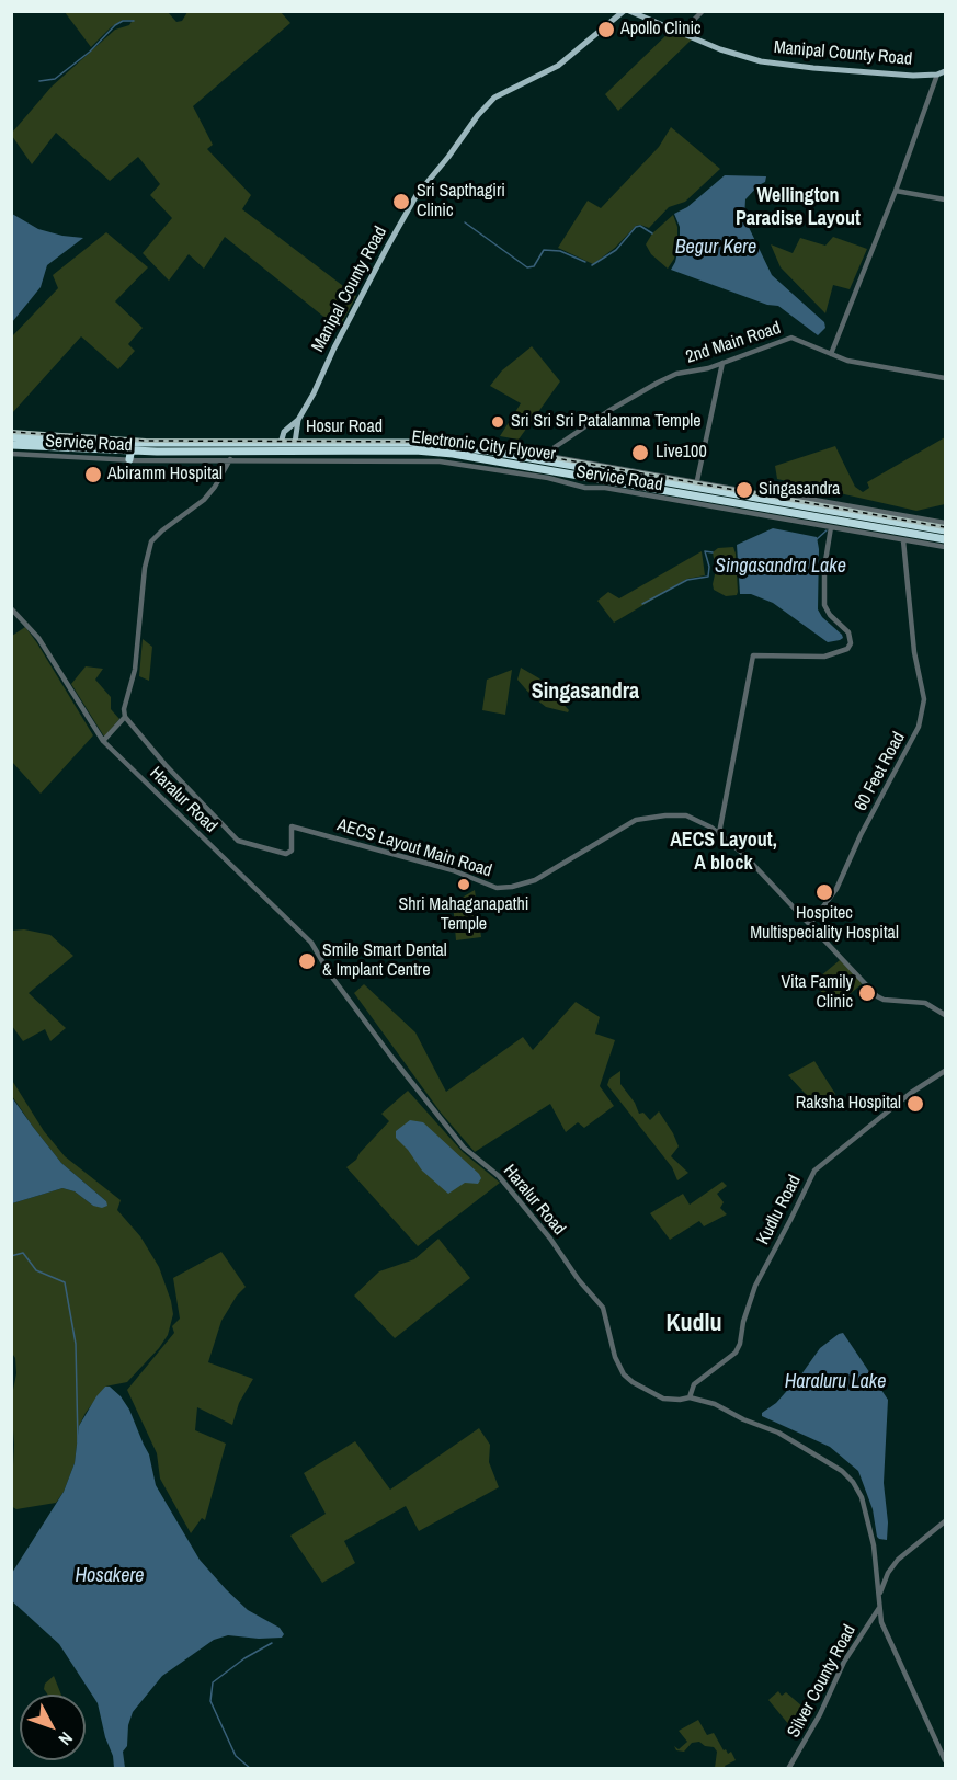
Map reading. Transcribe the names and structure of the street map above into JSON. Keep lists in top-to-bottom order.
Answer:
{
  "streets": {
    "highway": ["Hosur Road", "Electronic City Flyover"],
    "main road": ["Manipal County Road"],
    "street": [
      "2nd Main Road",
      "Service Road",
      "60 Feet Road",
      "Haralur Road",
      "AECS Layout Main Road",
      "Kudlu Road",
      "Silver County Road"
    ]
  },
  "crossings": [
    ["Manipal County Road", "Hosur Road"],
    ["Hosur Road", "Service Road"],
    ["Hosur Road", "Electronic City Flyover"],
    ["Service Road", "60 Feet Road"],
    ["60 Feet Road", "AECS Layout Main Road"],
    ["Haralur Road", "Kudlu Road"],
    ["Haralur Road", "Silver County Road"]
  ],
  "districts": [
    "Wellington Paradise Layout",
    "Singasandra",
    "AECS Layout, A block",
    "Kudlu"
  ],
  "water": [
    "Begur Kere",
    "Singasandra Lake",
    "Haraluru Lake",
    "Hosakere"
  ],
  "places": [
    "Apollo Clinic",
    "Sri Sapthagiri Clinic",
    "Sri Sri Sri Patalamma Temple",
    "Live100",
    "Abiramm Hospital",
    "Singasandra",
    "Shri Mahaganapathi Temple",
    "Hospitec Multispeciality Hospital",
    "Smile Smart Dental & Implant Centre",
    "Vita Family Clinic",
    "Raksha Hospital"
  ],
  "north": "bottom right"
}
